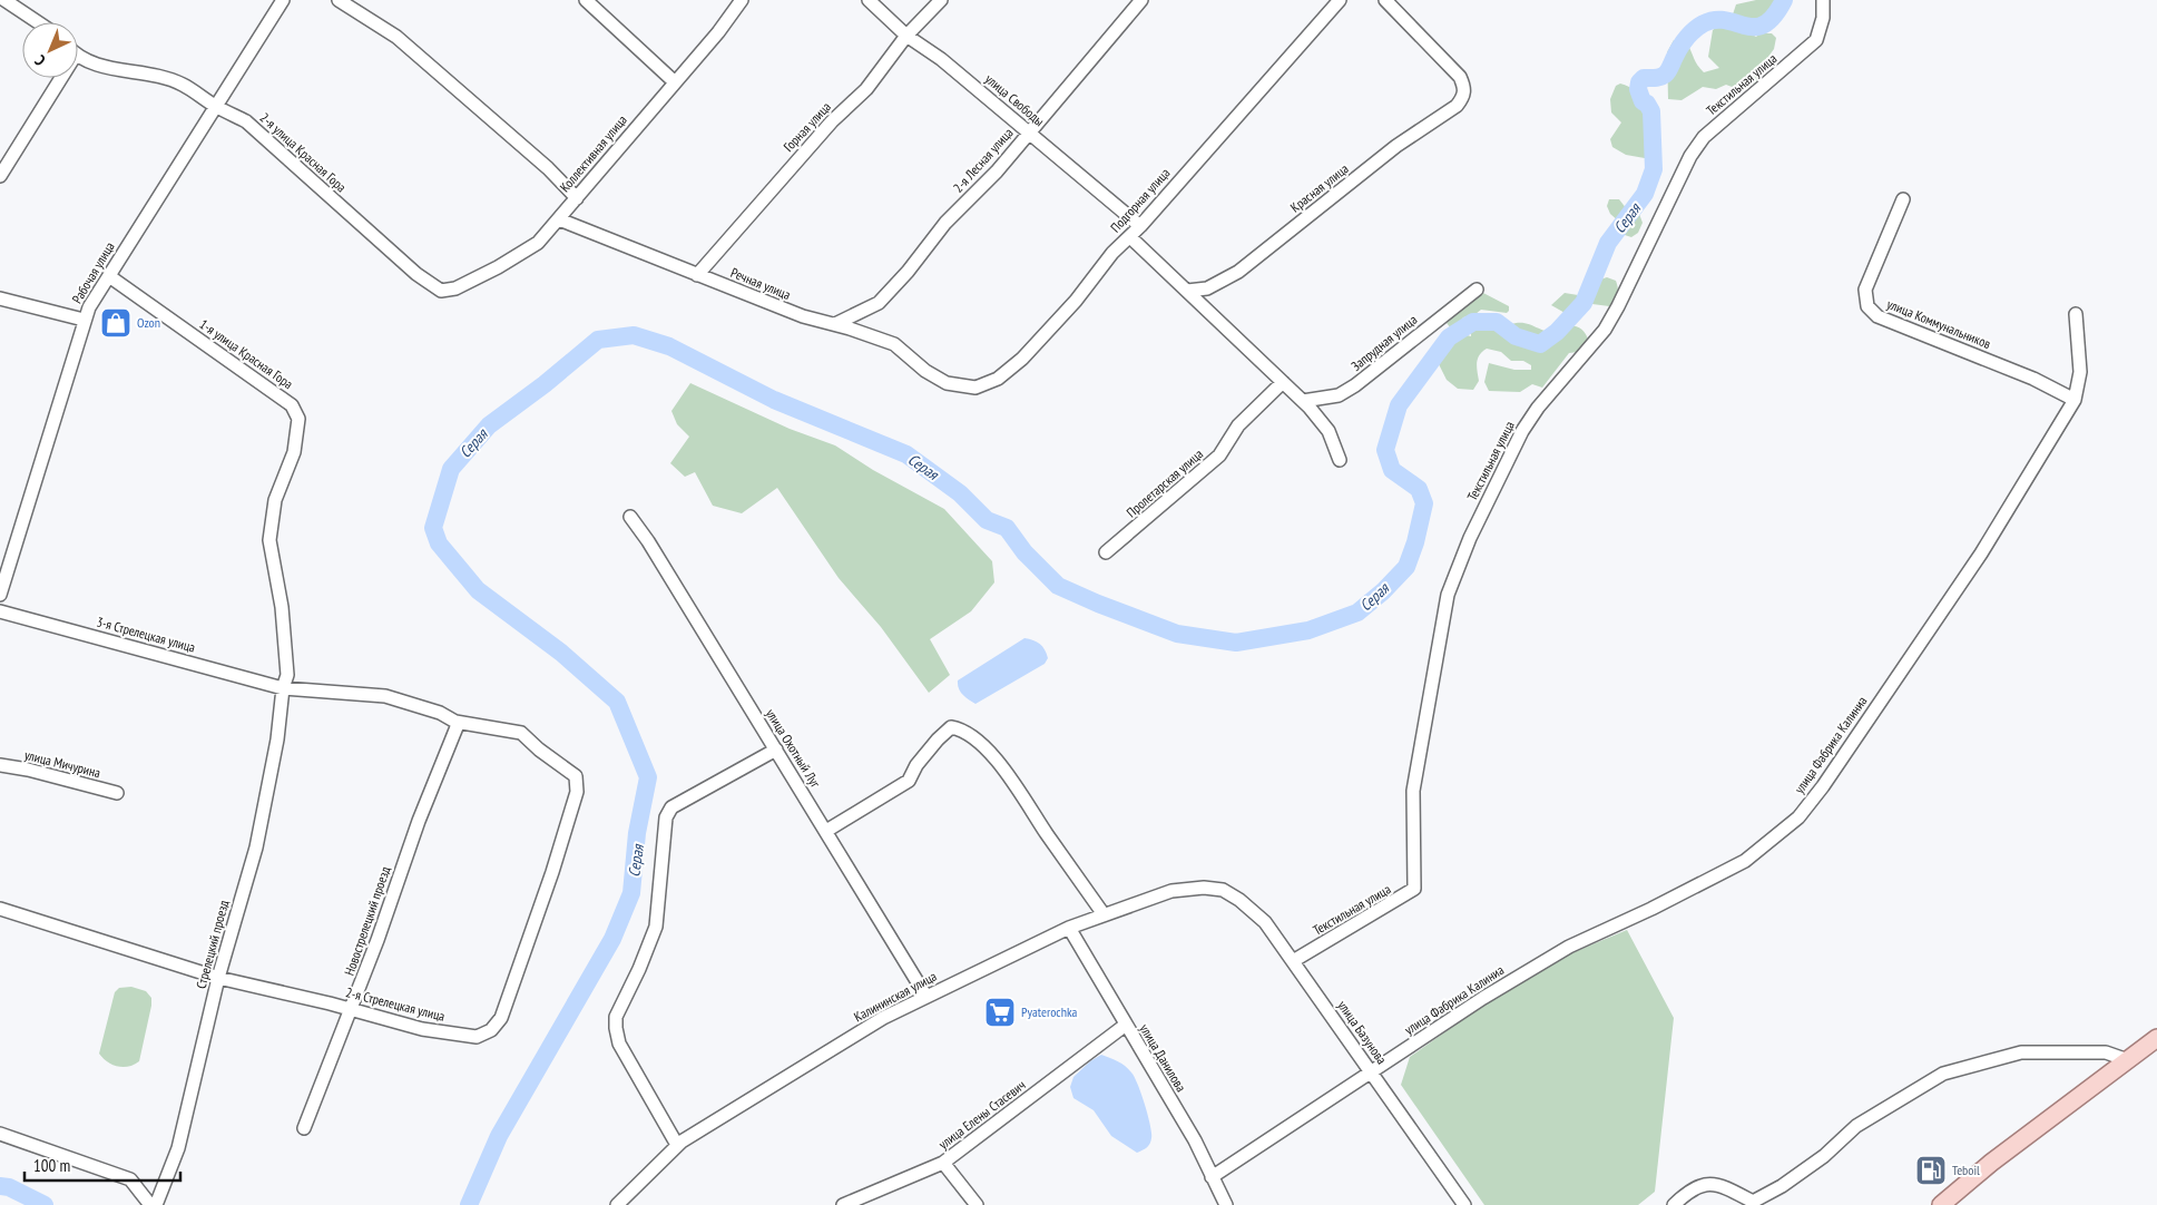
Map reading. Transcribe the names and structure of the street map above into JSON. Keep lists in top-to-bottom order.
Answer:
{
  "streets": {
    "street": [
      "Текстильная улица",
      "улица Свободы",
      "Горная улица",
      "2-я улица Красная Гора",
      "Коллективная улица",
      "2-я Лесная улица",
      "Красная улица",
      "Подгорная улица",
      "Рабочая улица",
      "Речная улица",
      "улица Коммунальников",
      "Запрудная улица",
      "1-я улица Красная Гора",
      "Пролетарская улица",
      "3-я Стрелецкая улица",
      "улица Фабрика Калиниа",
      "улица Охотный Луг",
      "улица Мичурина",
      "Новострелецкий проезд",
      "Стрелецкий проезд",
      "Калининская улица",
      "2-я Стрелецкая улица",
      "улица Базунова",
      "улица Данилова",
      "улица Елены Стасевич"
    ]
  },
  "crossings": [
    ["Текстильная улица", "улица Базунова"],
    ["улица Свободы", "Горная улица"],
    ["улица Свободы", "2-я Лесная улица"],
    ["улица Свободы", "Подгорная улица"],
    ["Горная улица", "Речная улица"],
    ["2-я улица Красная Гора", "Коллективная улица"],
    ["2-я улица Красная Гора", "Рабочая улица"],
    ["Коллективная улица", "Речная улица"],
    ["2-я Лесная улица", "Речная улица"],
    ["Подгорная улица", "Речная улица"],
    ["Рабочая улица", "1-я улица Красная Гора"],
    ["улица Коммунальников", "улица Фабрика Калиниа"],
    ["1-я улица Красная Гора", "3-я Стрелецкая улица"],
    ["1-я улица Красная Гора", "Стрелецкий проезд"],
    ["3-я Стрелецкая улица", "Новострелецкий проезд"],
    ["3-я Стрелецкая улица", "Стрелецкий проезд"],
    ["3-я Стрелецкая улица", "2-я Стрелецкая улица"],
    ["улица Фабрика Калиниа", "улица Базунова"],
    ["улица Фабрика Калиниа", "улица Данилова"],
    ["улица Охотный Луг", "Калининская улица"],
    ["Новострелецкий проезд", "2-я Стрелецкая улица"],
    ["Стрелецкий проезд", "2-я Стрелецкая улица"],
    ["Калининская улица", "улица Базунова"],
    ["Калининская улица", "улица Данилова"],
    ["улица Данилова", "улица Елены Стасевич"]
  ],
  "water": ["Серая"],
  "places": {
    "shop": ["Ozon"],
    "supermarket": ["Pyaterochka"],
    "fuel station": ["Teboil"]
  },
  "scale_bar": "100 m",
  "north": "bottom left"
}
